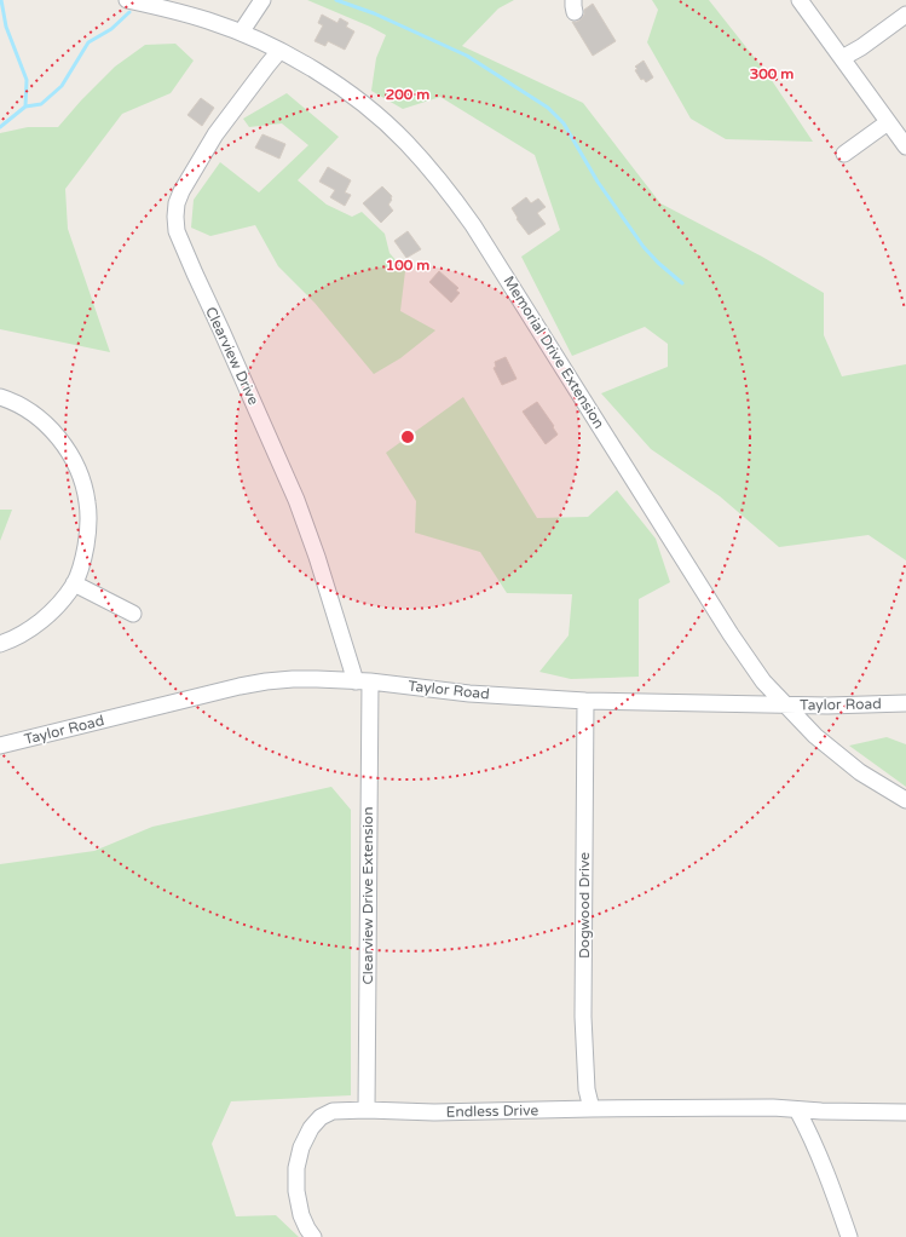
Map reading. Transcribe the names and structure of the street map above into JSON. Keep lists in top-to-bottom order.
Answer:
{
  "streets": {
    "street": [
      "Memorial Drive Extension",
      "Clearview Drive",
      "Taylor Road",
      "Clearview Drive Extension",
      "Dogwood Drive",
      "Endless Drive"
    ]
  },
  "crossings": [
    ["Memorial Drive Extension", "Clearview Drive"],
    ["Memorial Drive Extension", "Taylor Road"],
    ["Clearview Drive", "Taylor Road"],
    ["Clearview Drive", "Clearview Drive Extension"],
    ["Taylor Road", "Clearview Drive Extension"],
    ["Taylor Road", "Dogwood Drive"],
    ["Clearview Drive Extension", "Endless Drive"],
    ["Dogwood Drive", "Endless Drive"]
  ],
  "rings": ["300 m", "200 m", "100 m"]
}
